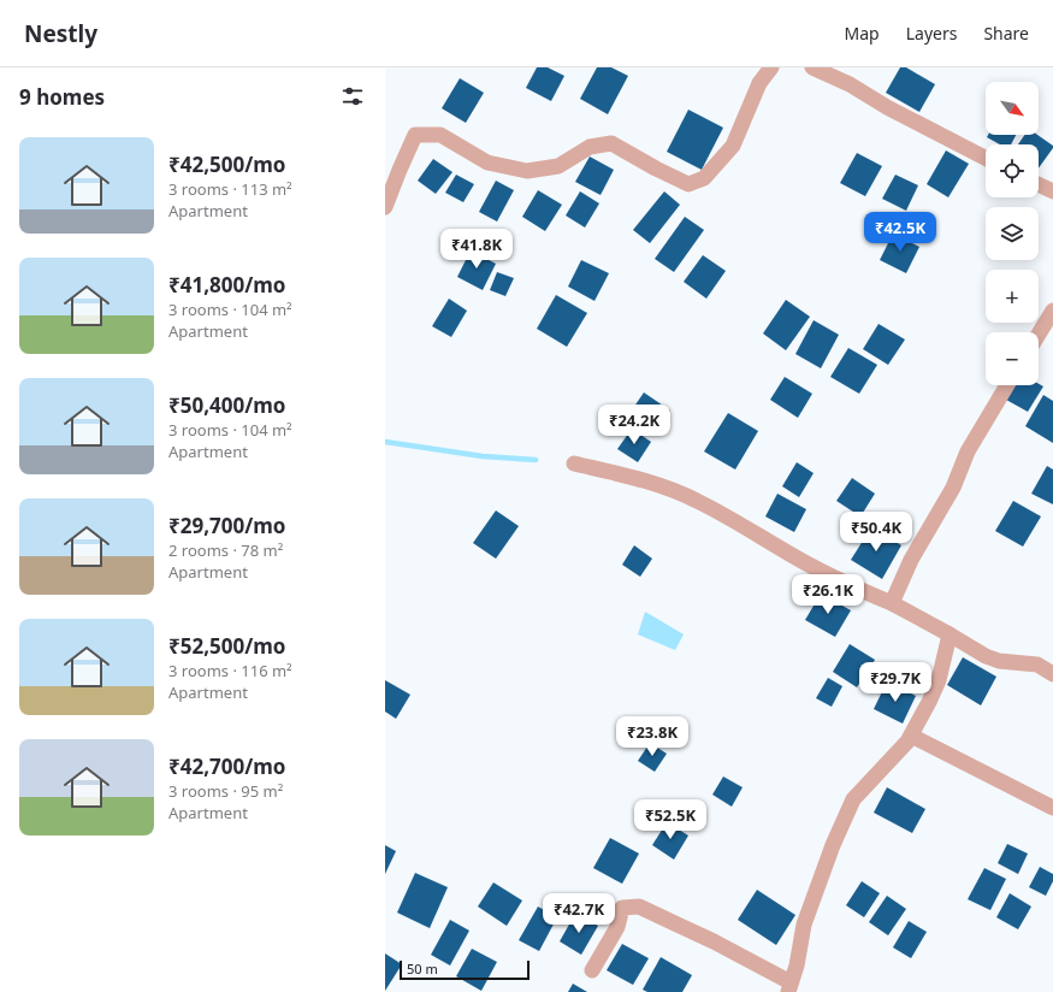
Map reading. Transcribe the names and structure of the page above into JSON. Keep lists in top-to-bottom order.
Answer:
{
  "scale_bar": "50 m",
  "north": "bottom right",
  "page": {
    "header": "Nestly",
    "nav": ["Map", "Layers", "Share"],
    "heading": "9 homes",
    "map_buttons": ["+", "−"],
    "list": [
      {
        "name": "₹42,500/mo",
        "note": "3 rooms · 113 m² · Apartment"
      },
      {
        "name": "₹41,800/mo",
        "note": "3 rooms · 104 m² · Apartment"
      },
      {
        "name": "₹50,400/mo",
        "note": "3 rooms · 104 m² · Apartment"
      },
      {
        "name": "₹29,700/mo",
        "note": "2 rooms · 78 m² · Apartment"
      },
      {
        "name": "₹52,500/mo",
        "note": "3 rooms · 116 m² · Apartment"
      },
      {
        "name": "₹42,700/mo",
        "note": "3 rooms · 95 m² · Apartment"
      }
    ],
    "price": [
      "₹42.5K",
      "₹41.8K",
      "₹24.2K",
      "₹50.4K",
      "₹26.1K",
      "₹29.7K",
      "₹23.8K",
      "₹52.5K",
      "₹42.7K"
    ],
    "scale": "50 m"
  }
}
